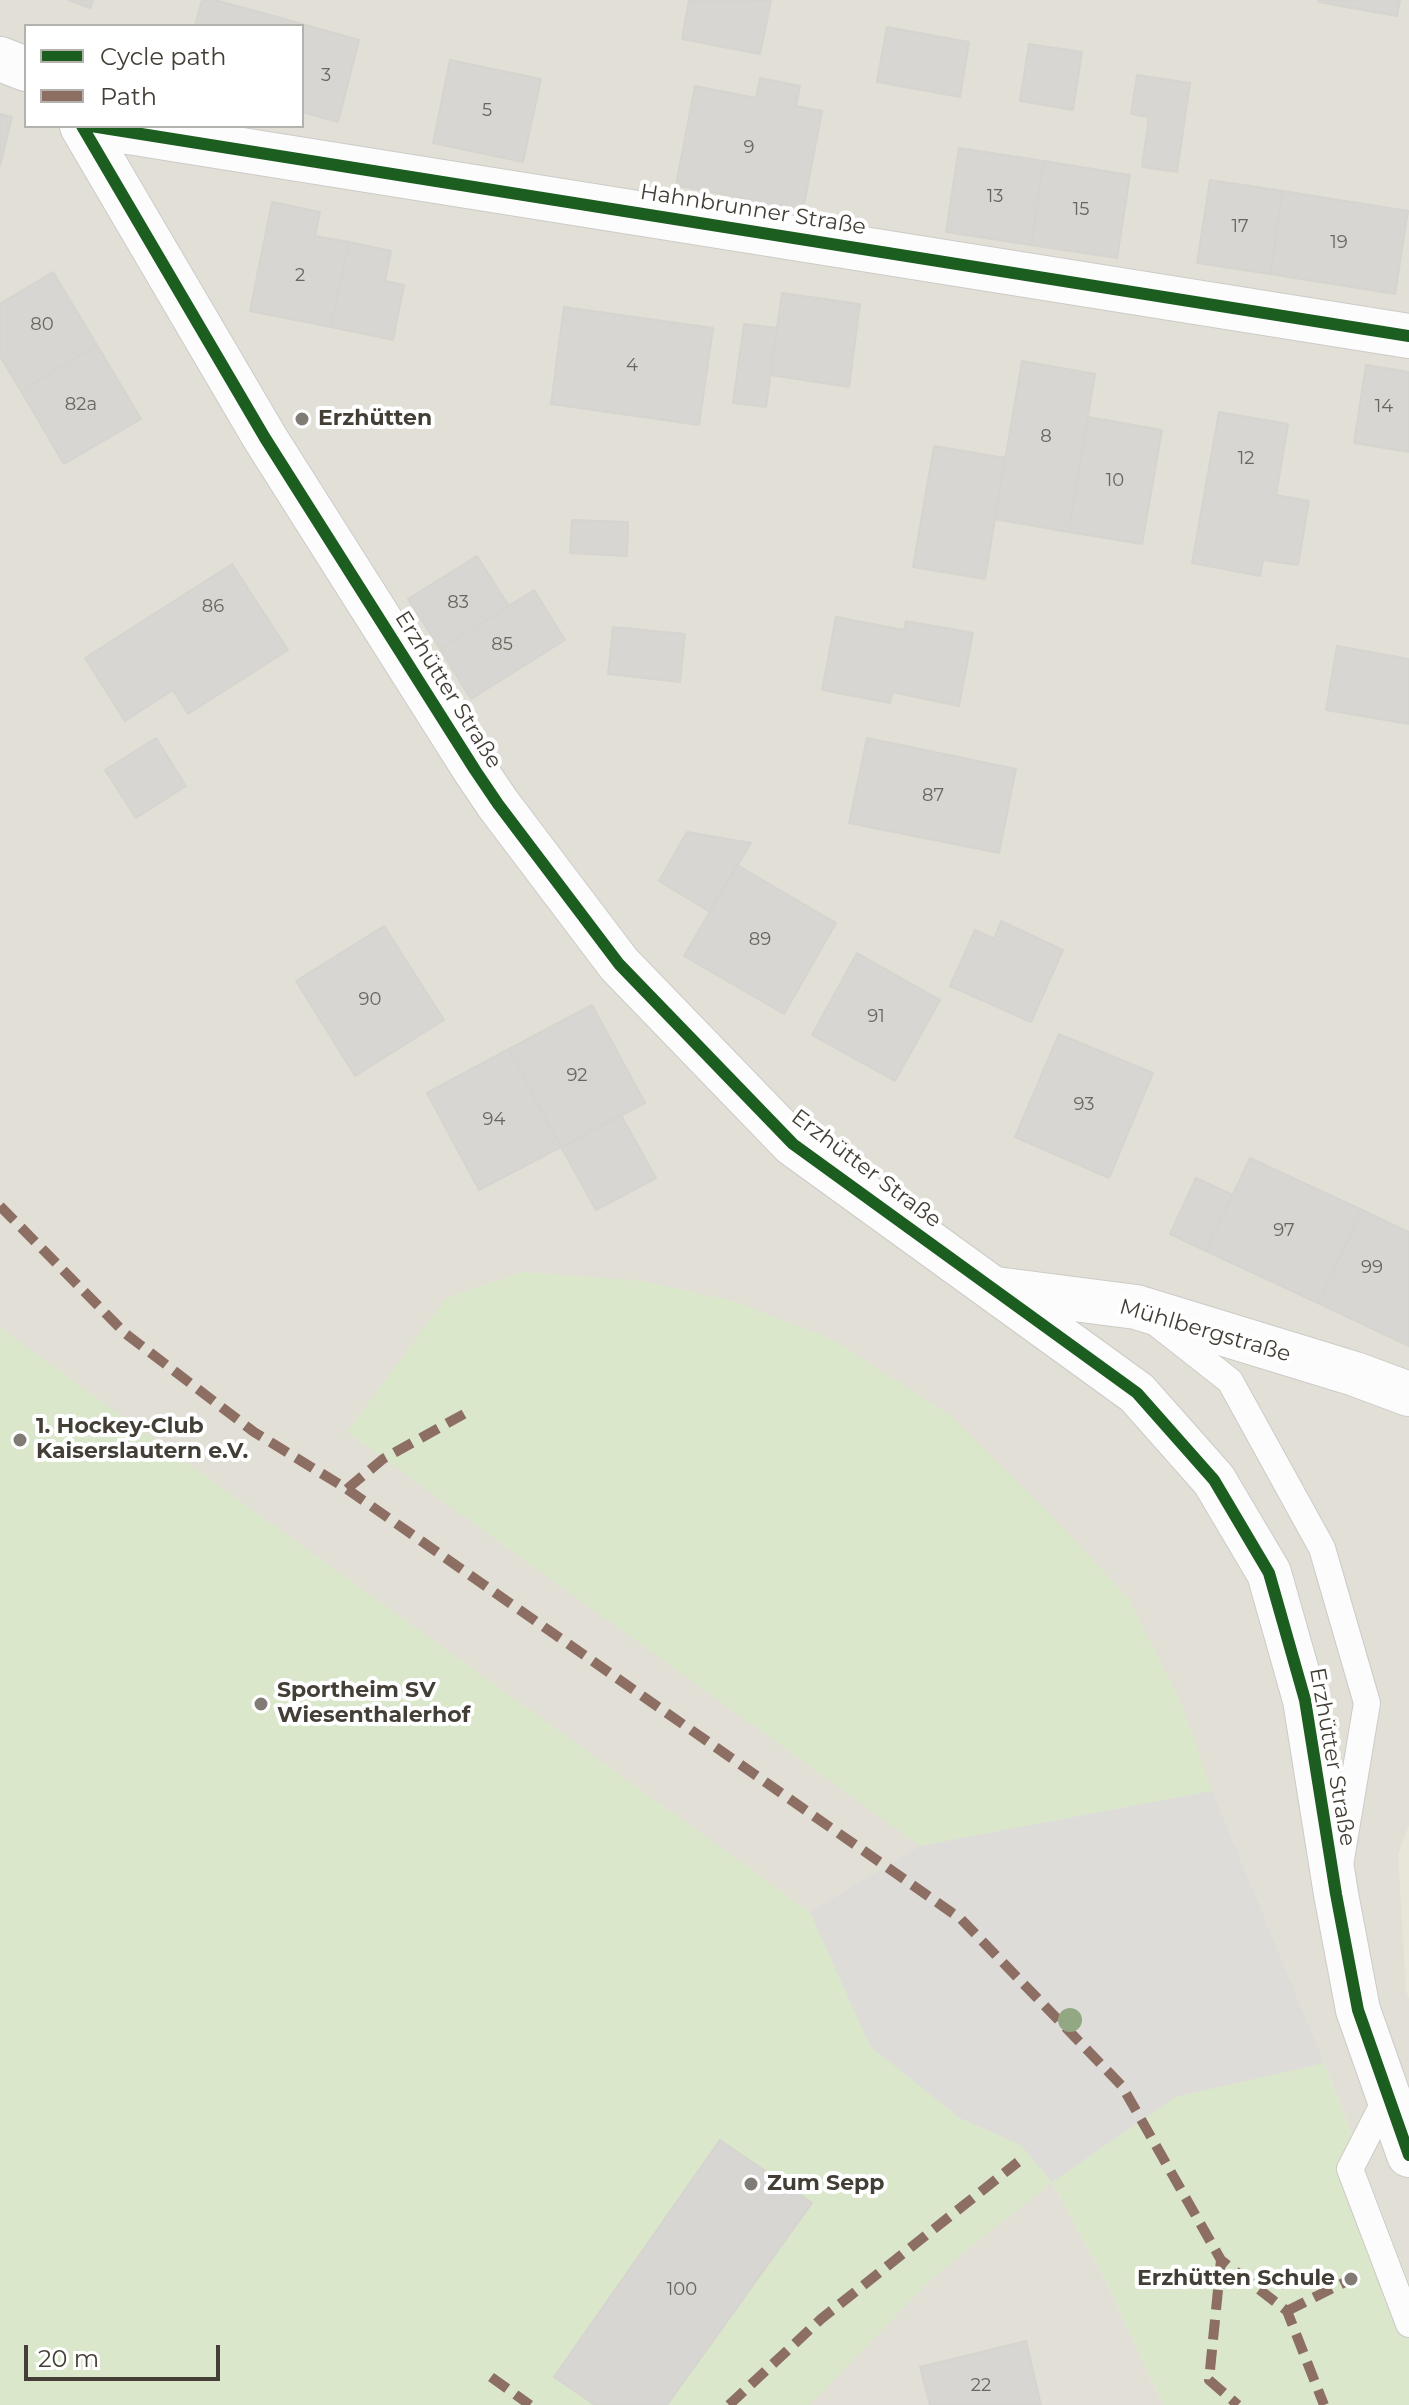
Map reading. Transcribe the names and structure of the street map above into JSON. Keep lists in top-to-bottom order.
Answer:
{
  "streets": {
    "street": ["Hahnbrunner Straße", "Erzhütter Straße", "Mühlbergstraße"]
  },
  "crossings": [
    ["Erzhütter Straße", "Mühlbergstraße"]
  ],
  "places": [
    "Erzhütten",
    "1. Hockey-Club Kaiserslautern e.V.",
    "Sportheim SV Wiesenthalerhof",
    "Zum Sepp",
    "Erzhütten Schule"
  ],
  "house_numbers": [
    "3",
    "5",
    "9",
    "13",
    "15",
    "17",
    "19",
    "2",
    "80",
    "4",
    "82a",
    "14",
    "8",
    "12",
    "10",
    "83",
    "86",
    "85",
    "87",
    "89",
    "90",
    "91",
    "92",
    "93",
    "94",
    "97",
    "99",
    "100",
    "22"
  ],
  "legend": ["Cycle path", "Path"],
  "scale_bar": "20 m"
}
